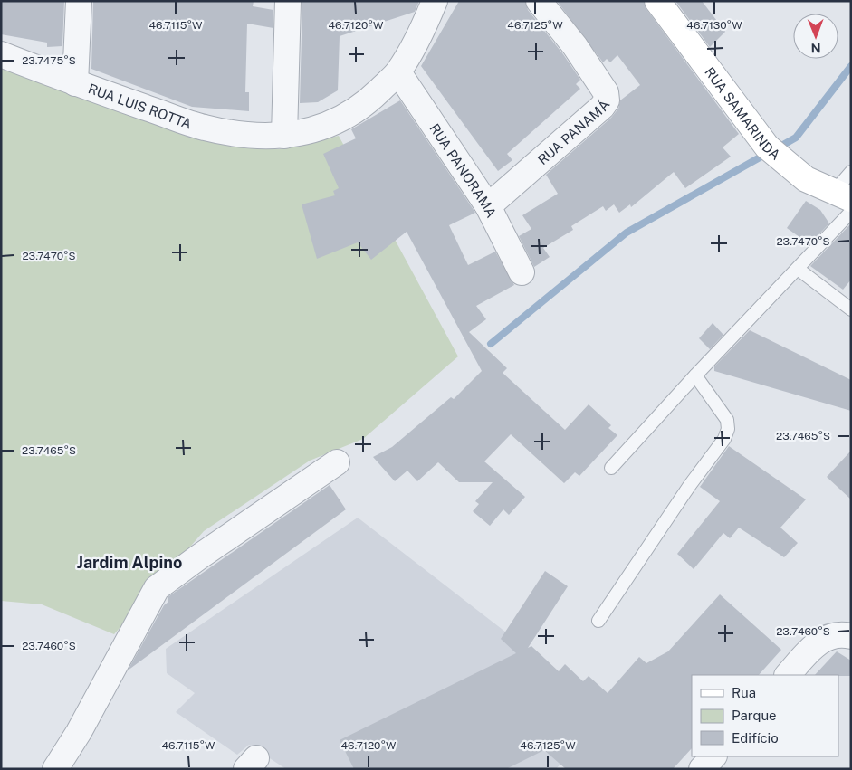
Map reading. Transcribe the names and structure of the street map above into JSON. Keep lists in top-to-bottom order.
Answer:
{
  "streets": {
    "main road": ["RUA SAMARINDA"],
    "street": ["RUA LUIS ROTTA", "RUA PANAMÁ", "RUA PANORAMA"]
  },
  "crossings": [
    ["RUA LUIS ROTTA", "RUA PANORAMA"],
    ["RUA PANAMÁ", "RUA PANORAMA"]
  ],
  "districts": ["Jardim Alpino"],
  "legend": ["Rua", "Parque", "Edifício"],
  "north": "bottom",
  "coordinates": [
    "46.7115°W",
    "46.7120°W",
    "46.7125°W",
    "46.7130°W",
    "23.7475°S",
    "23.7470°S",
    "23.7465°S",
    "23.7460°S"
  ]
}
